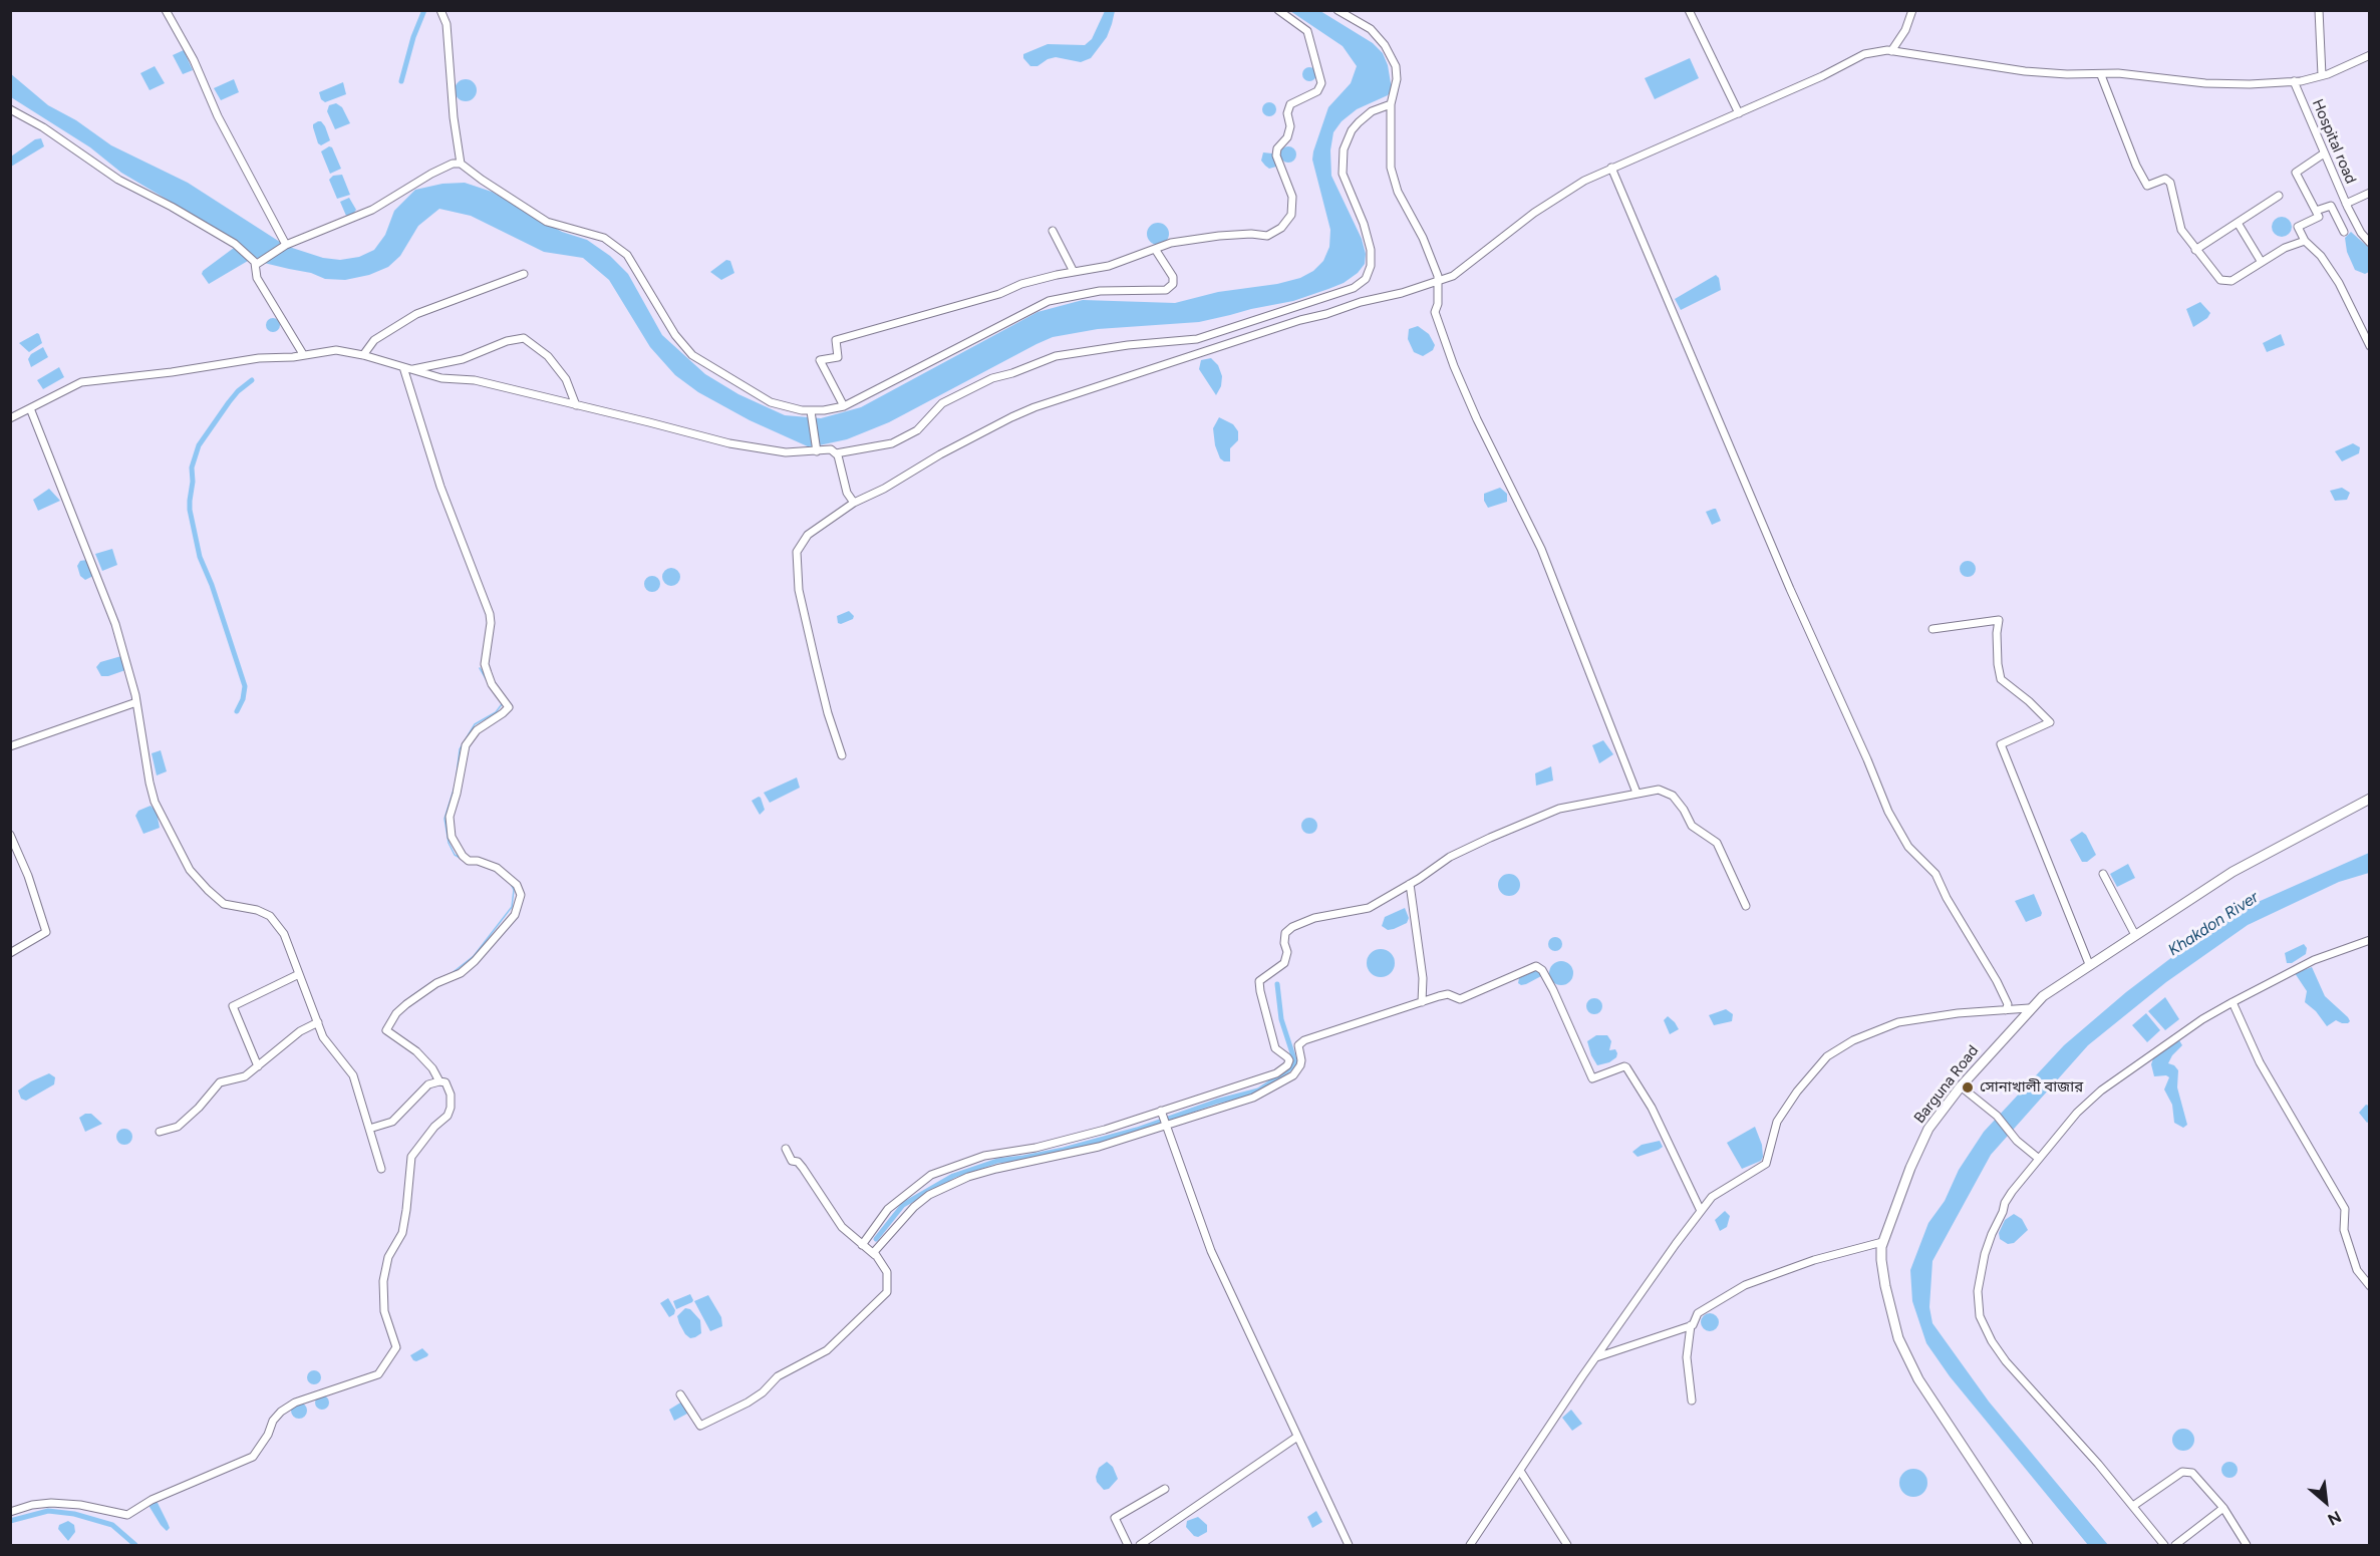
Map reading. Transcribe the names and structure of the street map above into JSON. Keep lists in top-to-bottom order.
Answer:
{
  "streets": {
    "main road": ["Barguna Road"],
    "street": ["Hospital road"]
  },
  "water": ["Khakdon River"],
  "places": ["সোনাখালী বাজার"],
  "north": "bottom right"
}
